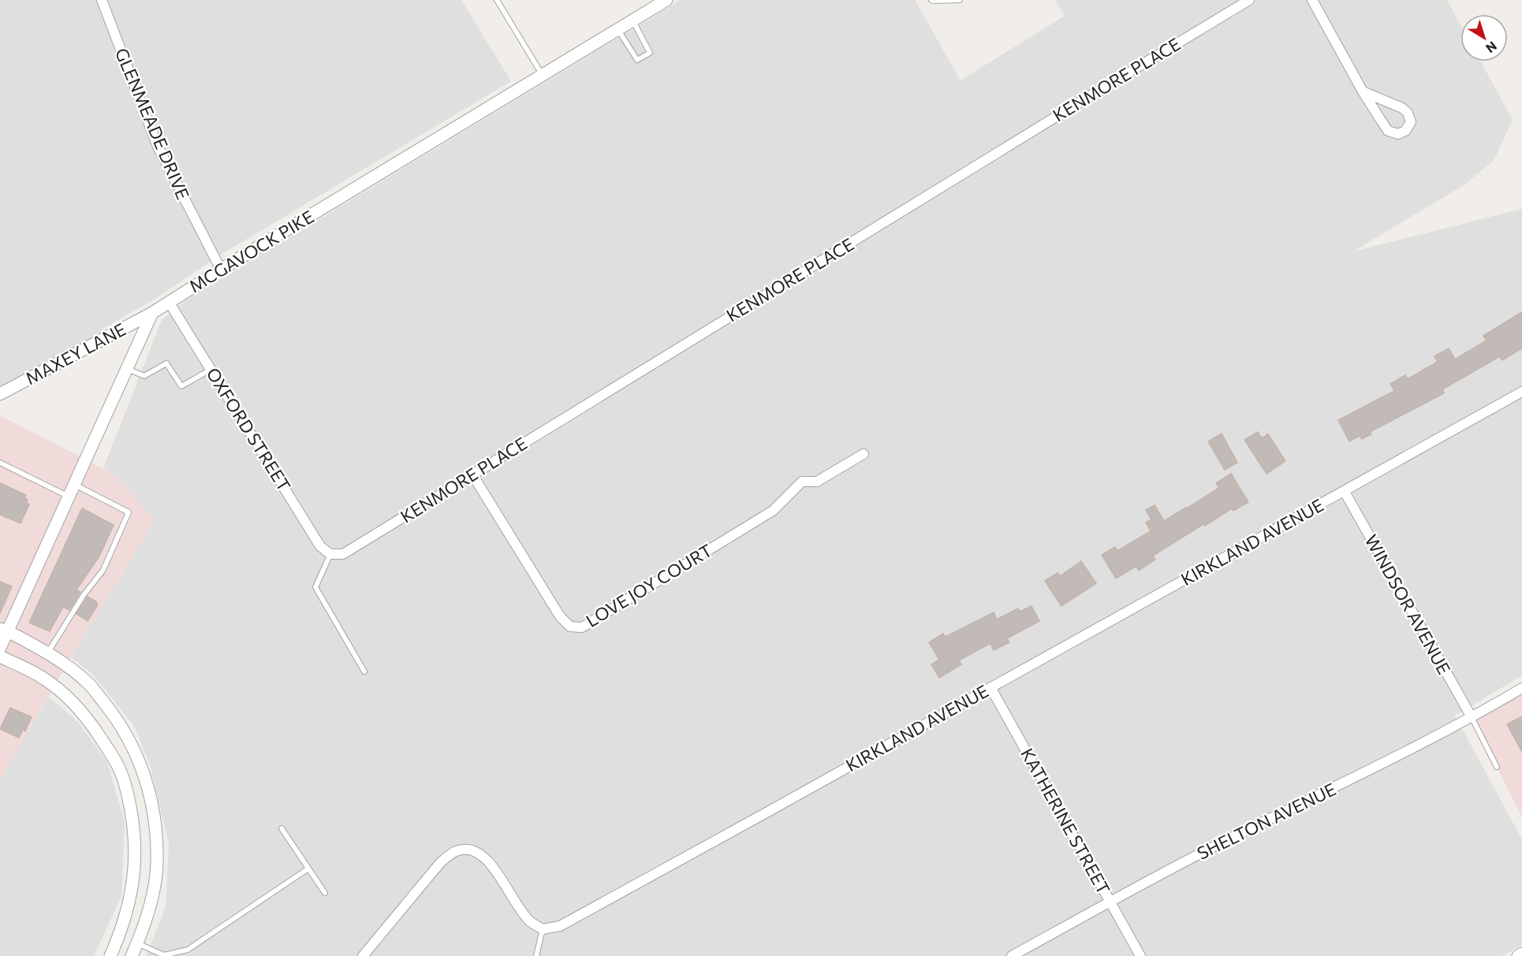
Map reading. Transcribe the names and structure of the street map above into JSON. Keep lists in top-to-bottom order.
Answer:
{
  "streets": {
    "street": [
      "KENMORE PLACE",
      "GLENMEADE DRIVE",
      "MCGAVOCK PIKE",
      "MAXEY LANE",
      "OXFORD STREET",
      "KIRKLAND AVENUE",
      "LOVE JOY COURT",
      "WINDSOR AVENUE",
      "KATHERINE STREET",
      "SHELTON AVENUE"
    ]
  },
  "crossings": [
    ["KENMORE PLACE", "OXFORD STREET"],
    ["KENMORE PLACE", "LOVE JOY COURT"],
    ["GLENMEADE DRIVE", "MCGAVOCK PIKE"],
    ["MCGAVOCK PIKE", "MAXEY LANE"],
    ["MCGAVOCK PIKE", "OXFORD STREET"],
    ["KIRKLAND AVENUE", "WINDSOR AVENUE"],
    ["KIRKLAND AVENUE", "KATHERINE STREET"],
    ["WINDSOR AVENUE", "SHELTON AVENUE"],
    ["KATHERINE STREET", "SHELTON AVENUE"]
  ],
  "north": "bottom right"
}
